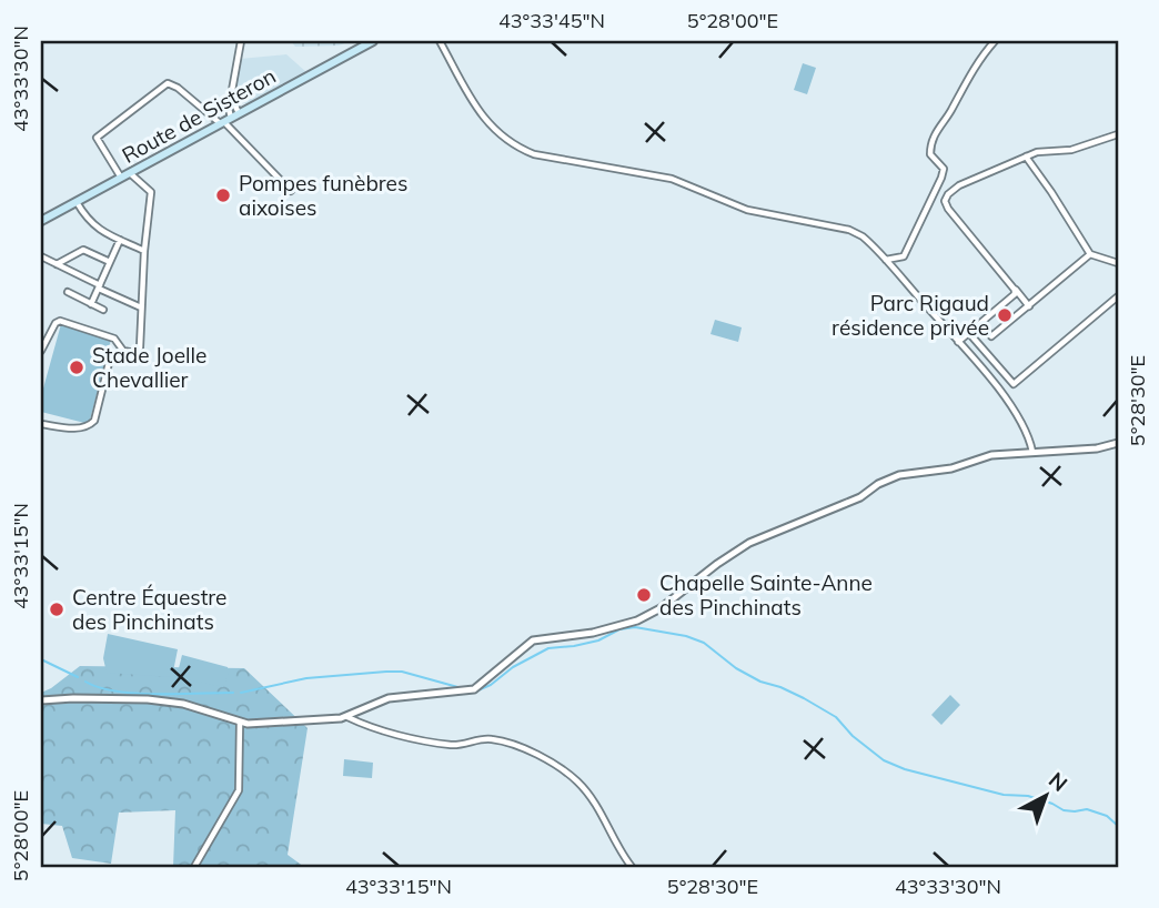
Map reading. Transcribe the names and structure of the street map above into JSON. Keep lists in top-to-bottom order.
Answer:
{
  "streets": {
    "main road": ["Route de Sisteron"]
  },
  "places": [
    "Pompes funèbres aixoises",
    "Parc Rigaud résidence privée",
    "Stade Joelle Chevallier",
    "Chapelle Sainte-Anne des Pinchinats",
    "Centre Équestre des Pinchinats"
  ],
  "north": "top right",
  "coordinates": [
    "43°33'45\"N",
    "5°28'00\"E",
    "43°33'30\"N",
    "5°28'30\"E",
    "43°33'15\"N"
  ]
}
